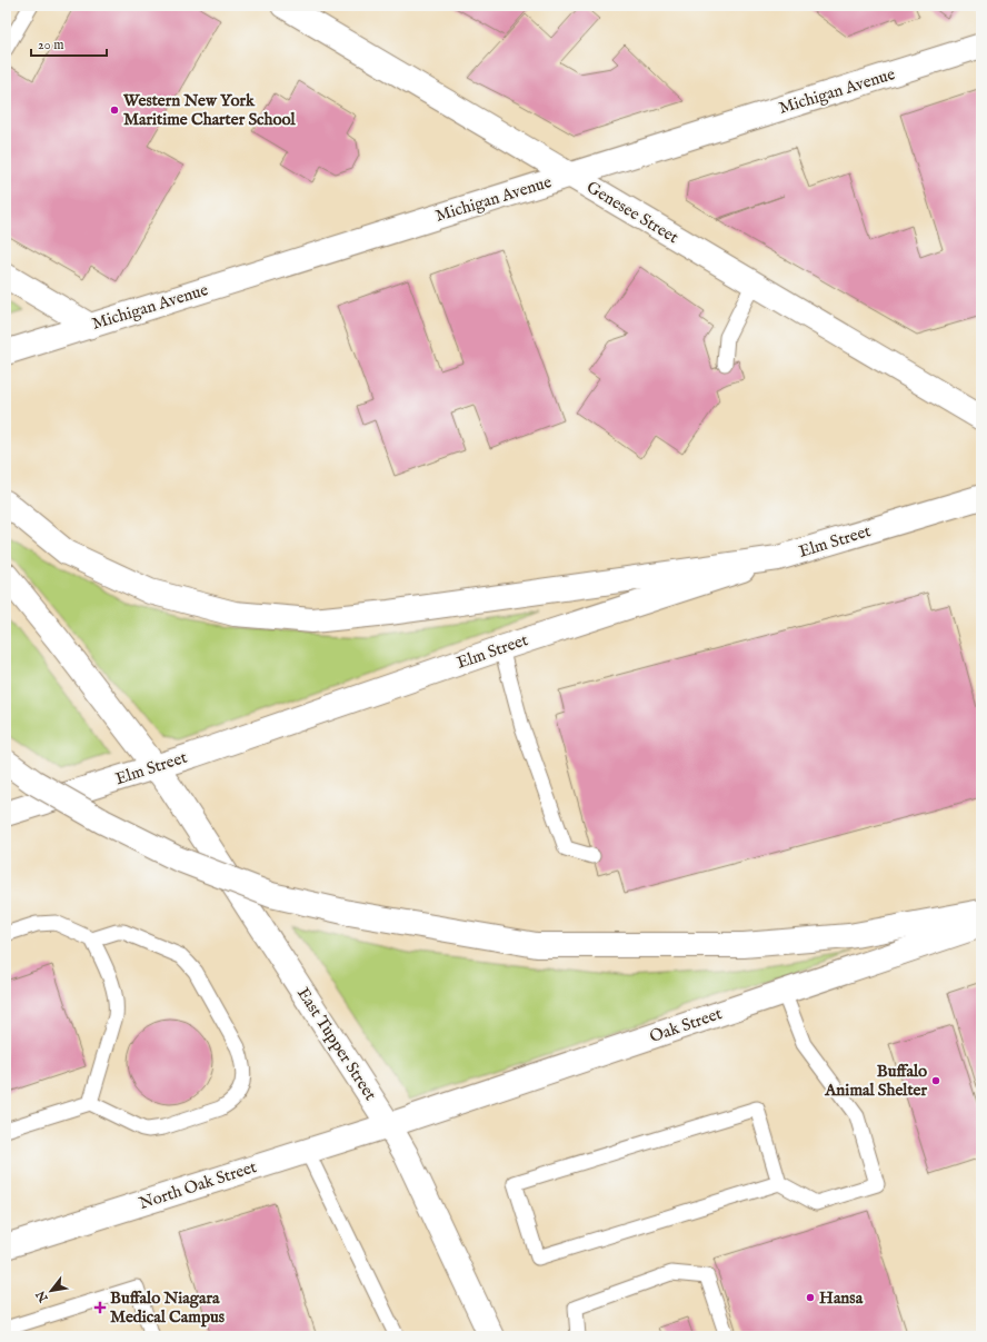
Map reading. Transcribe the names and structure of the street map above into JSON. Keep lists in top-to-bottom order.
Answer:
{
  "streets": {
    "main road": [
      "Michigan Avenue",
      "Genesee Street",
      "Elm Street",
      "Oak Street",
      "East Tupper Street",
      "North Oak Street"
    ]
  },
  "crossings": [
    ["Michigan Avenue", "Genesee Street"],
    ["Elm Street", "East Tupper Street"],
    ["Oak Street", "East Tupper Street"],
    ["Oak Street", "North Oak Street"],
    ["East Tupper Street", "North Oak Street"]
  ],
  "places": {
    "other": ["Western New York Maritime Charter School", "Buffalo Animal Shelter", "Hansa"],
    "health": ["Buffalo Niagara Medical Campus"]
  },
  "scale_bar": "20 m",
  "north": "bottom left"
}
